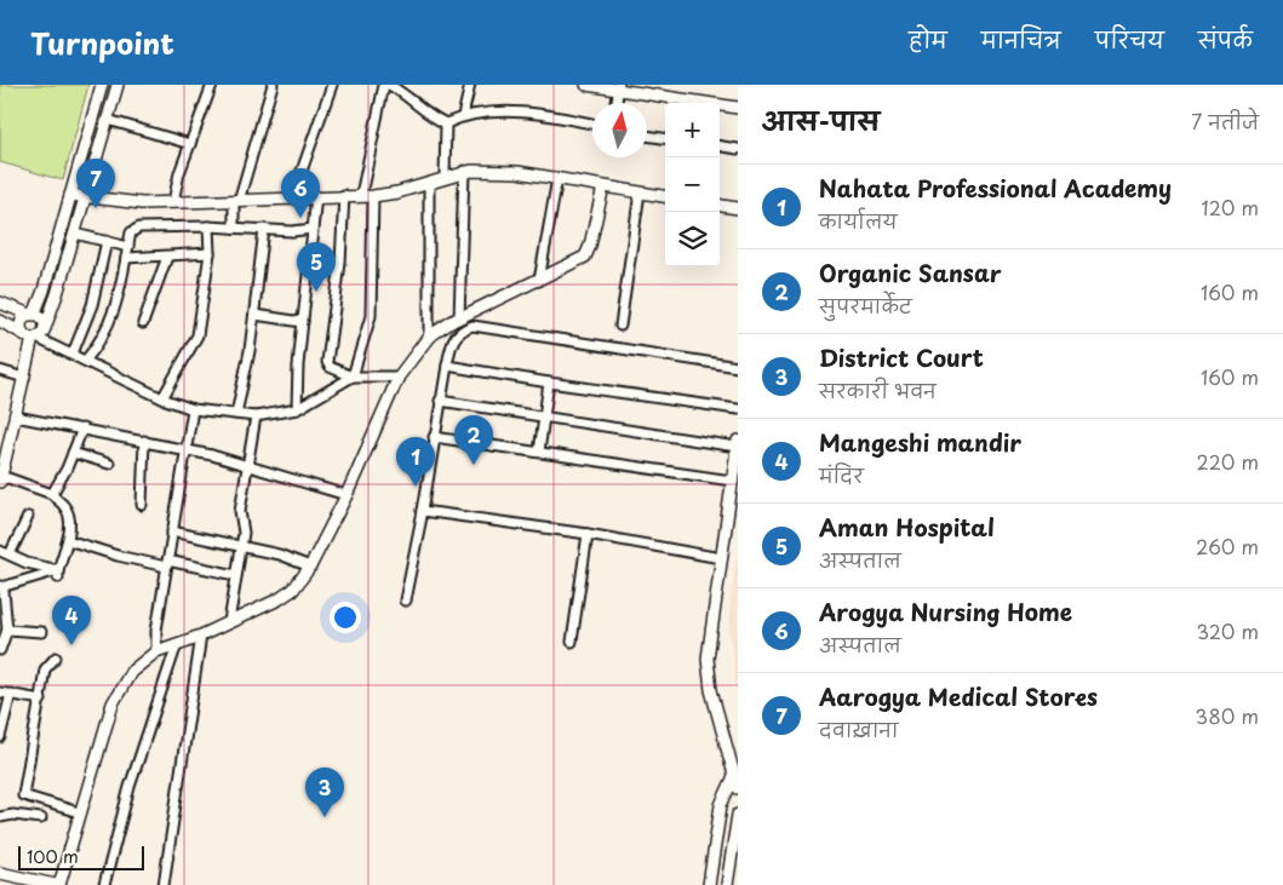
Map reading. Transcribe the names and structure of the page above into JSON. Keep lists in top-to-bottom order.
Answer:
{
  "scale_bar": "100 m",
  "north": "top",
  "page": {
    "header": "Turnpoint",
    "nav": [
      "होम",
      "मानचित्र",
      "परिचय",
      "संपर्क"
    ],
    "heading": ["आस-पास", "7 नतीजे"],
    "map_buttons": ["+", "−"],
    "pins": [
      "7",
      "6",
      "5",
      "2",
      "1",
      "4",
      "3"
    ],
    "list": [
      {
        "mark": "1",
        "name": "Nahata Professional Academy",
        "note": "कार्यालय",
        "value": "120 m"
      },
      {
        "mark": "2",
        "name": "Organic Sansar",
        "note": "सुपरमार्केट",
        "value": "160 m"
      },
      {
        "mark": "3",
        "name": "District Court",
        "note": "सरकारी भवन",
        "value": "160 m"
      },
      {
        "mark": "4",
        "name": "Mangeshi mandir",
        "note": "मंदिर",
        "value": "220 m"
      },
      {
        "mark": "5",
        "name": "Aman Hospital",
        "note": "अस्पताल",
        "value": "260 m"
      },
      {
        "mark": "6",
        "name": "Arogya Nursing Home",
        "note": "अस्पताल",
        "value": "320 m"
      },
      {
        "mark": "7",
        "name": "Aarogya Medical Stores",
        "note": "दवाख़ाना",
        "value": "380 m"
      }
    ],
    "scale": "100 m"
  }
}
